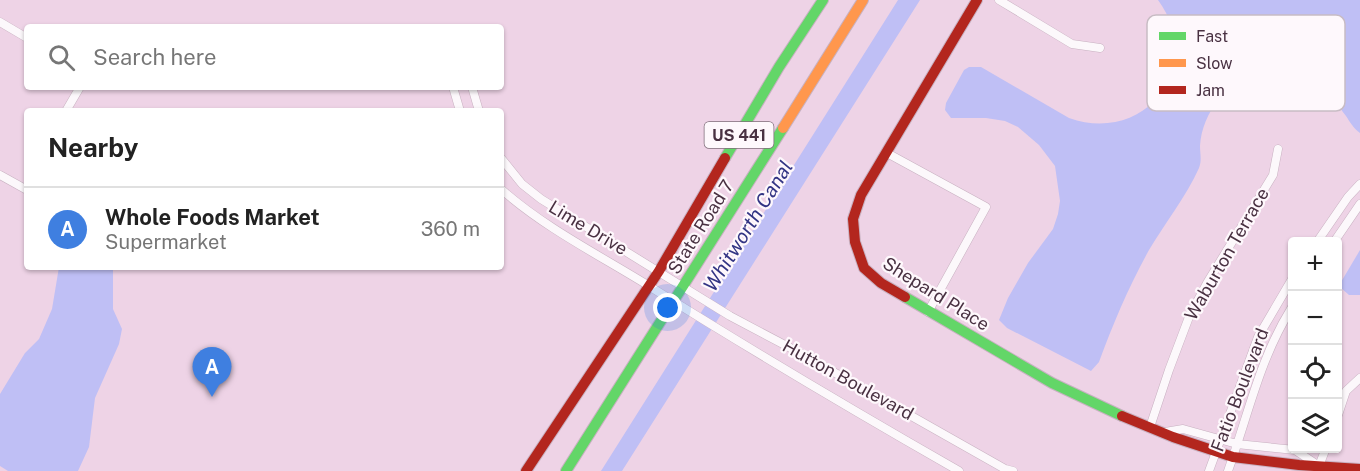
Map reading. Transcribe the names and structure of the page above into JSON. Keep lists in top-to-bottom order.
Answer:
{
  "streets": {
    "main road": ["US 441", "State Road 7", "Shepard Place"],
    "street": [
      "Lime Drive",
      "Waburton Terrace",
      "Hutton Boulevard",
      "Fatio Boulevard"
    ]
  },
  "crossings": [
    ["State Road 7", "Lime Drive"],
    ["State Road 7", "Hutton Boulevard"],
    ["Lime Drive", "Hutton Boulevard"],
    ["Waburton Terrace", "Shepard Place"],
    ["Shepard Place", "Fatio Boulevard"]
  ],
  "water": ["Whitworth Canal"],
  "legend": ["Fast", "Slow", "Jam"],
  "page": {
    "search": "Search here",
    "heading": "Nearby",
    "list": [
      {
        "mark": "A",
        "name": "Whole Foods Market",
        "note": "Supermarket",
        "value": "360 m"
      }
    ],
    "map_buttons": ["+", "−"],
    "pins": "A"
  }
}
